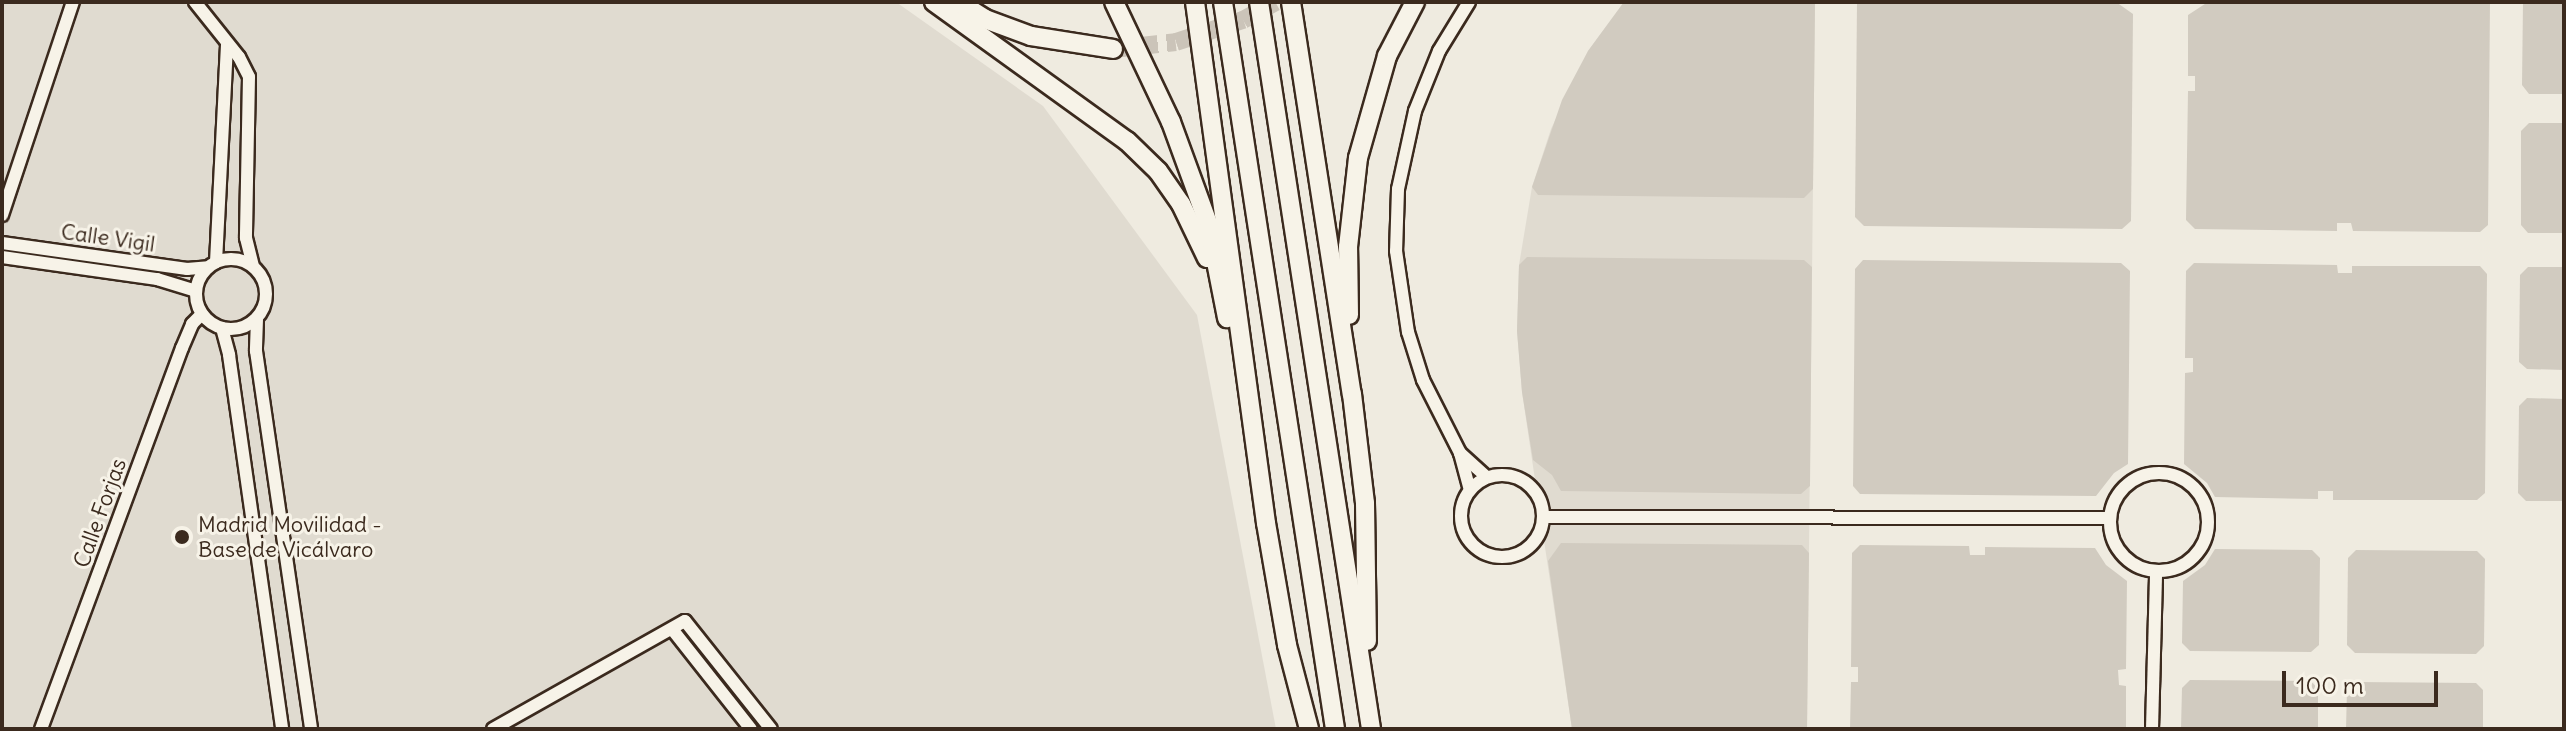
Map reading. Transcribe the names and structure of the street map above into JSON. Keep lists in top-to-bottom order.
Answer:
{
  "streets": {
    "street": ["Calle Vigil", "Calle Forjas"]
  },
  "crossings": [
    ["Calle Vigil", "Calle Forjas"]
  ],
  "places": ["Madrid Movilidad - Base de Vicálvaro"],
  "scale_bar": "100 m"
}
